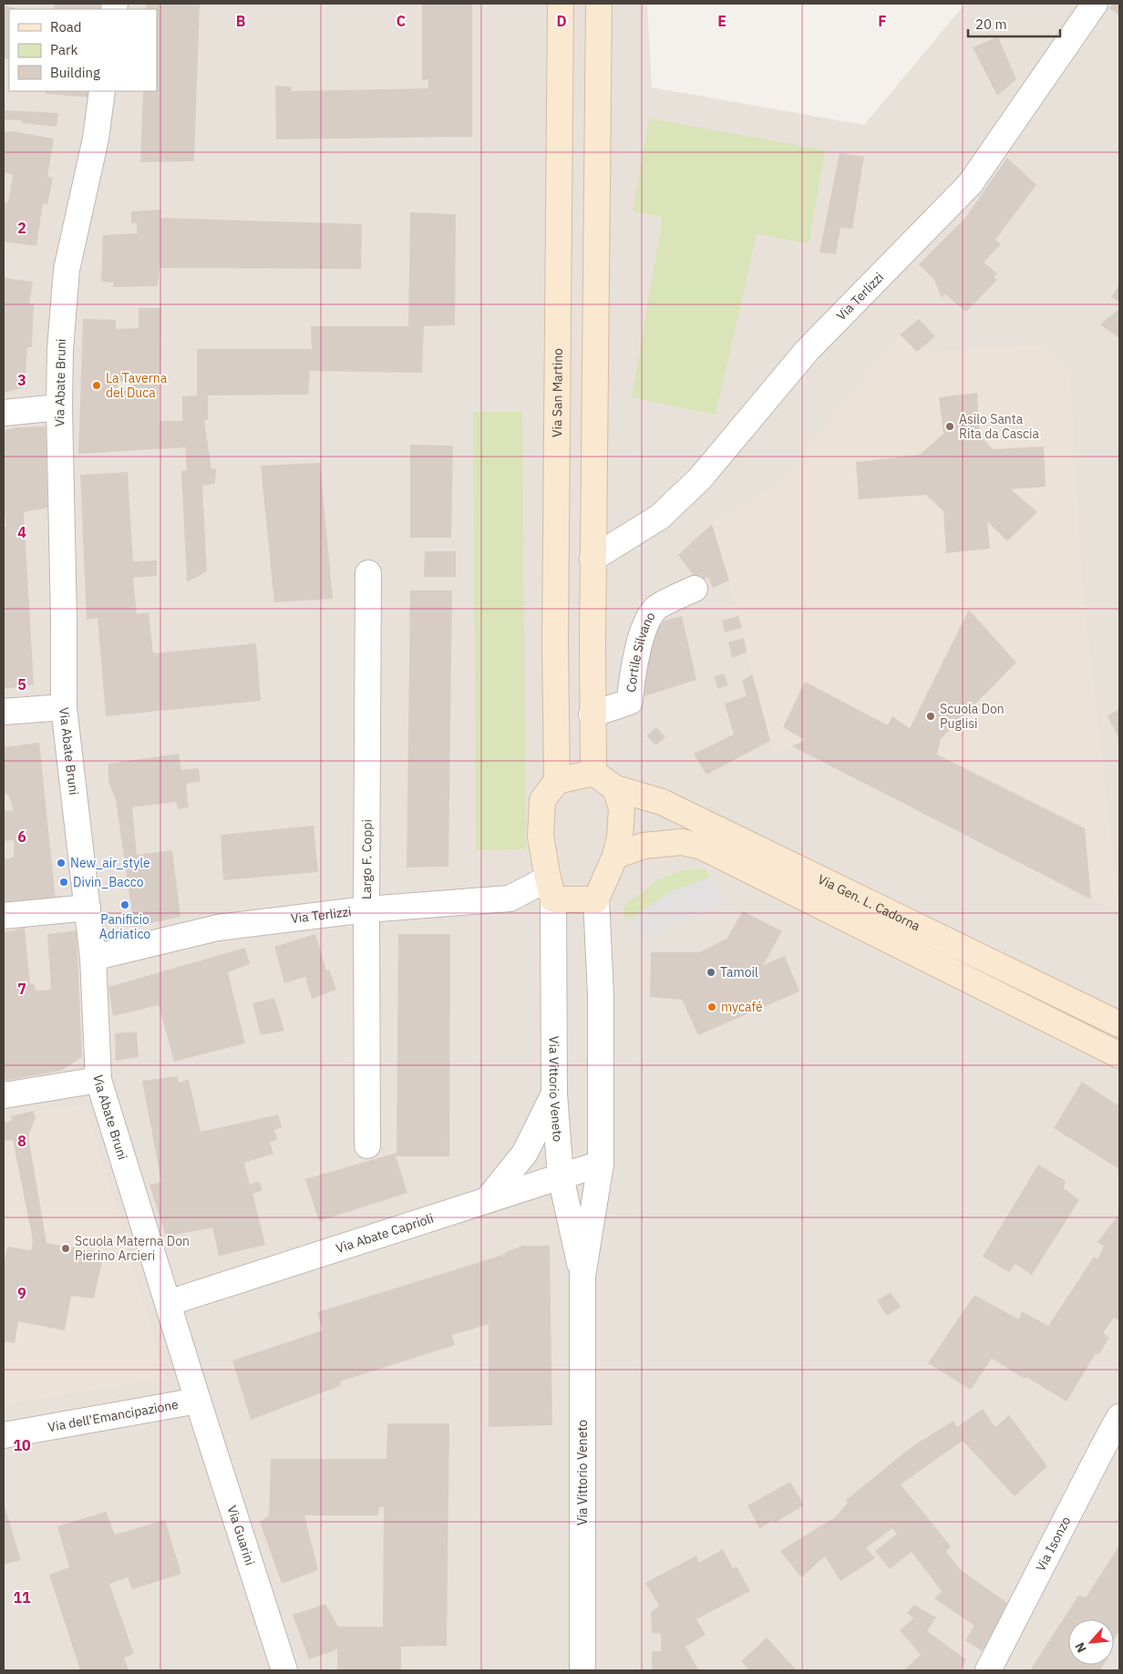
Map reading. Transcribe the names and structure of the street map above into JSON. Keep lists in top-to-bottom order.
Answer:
{
  "streets": {
    "main road": ["Via San Martino", "Via Gen. L. Cadorna"],
    "street": [
      "Via Terlizzi",
      "Via Abate Bruni",
      "Cortile Silvano",
      "Largo F. Coppi",
      "Via Vittorio Veneto",
      "Via Abate Caprioli",
      "Via dell'Emancipazione",
      "Via Guarini",
      "Via Isonzo"
    ]
  },
  "crossings": [
    ["Via Terlizzi", "Via Abate Bruni"],
    ["Via Terlizzi", "Via San Martino"],
    ["Via Terlizzi", "Largo F. Coppi"],
    ["Via Terlizzi", "Via Gen. L. Cadorna"],
    ["Via Terlizzi", "Via Vittorio Veneto"],
    ["Via Abate Bruni", "Via Abate Caprioli"],
    ["Via Abate Bruni", "Via dell'Emancipazione"],
    ["Via Abate Bruni", "Via Guarini"],
    ["Via San Martino", "Via Gen. L. Cadorna"],
    ["Via San Martino", "Via Vittorio Veneto"],
    ["Via Gen. L. Cadorna", "Via Vittorio Veneto"],
    ["Via Vittorio Veneto", "Via Abate Caprioli"],
    ["Via dell'Emancipazione", "Via Guarini"]
  ],
  "places": [
    "La Taverna del Duca",
    "Asilo Santa Rita da Cascia",
    "Scuola Don Puglisi",
    "New_air_style",
    "Divin_Bacco",
    "Panificio Adriatico",
    "Tamoil",
    "mycafé",
    "Scuola Materna Don Pierino Arcieri"
  ],
  "legend": ["Road", "Park", "Building"],
  "scale_bar": "20 m",
  "north": "bottom left",
  "grid": {
    "columns": [
      "B",
      "C",
      "D",
      "E",
      "F"
    ],
    "rows": [
      "2",
      "3",
      "4",
      "5",
      "6",
      "7",
      "8",
      "9",
      "10",
      "11"
    ]
  }
}
